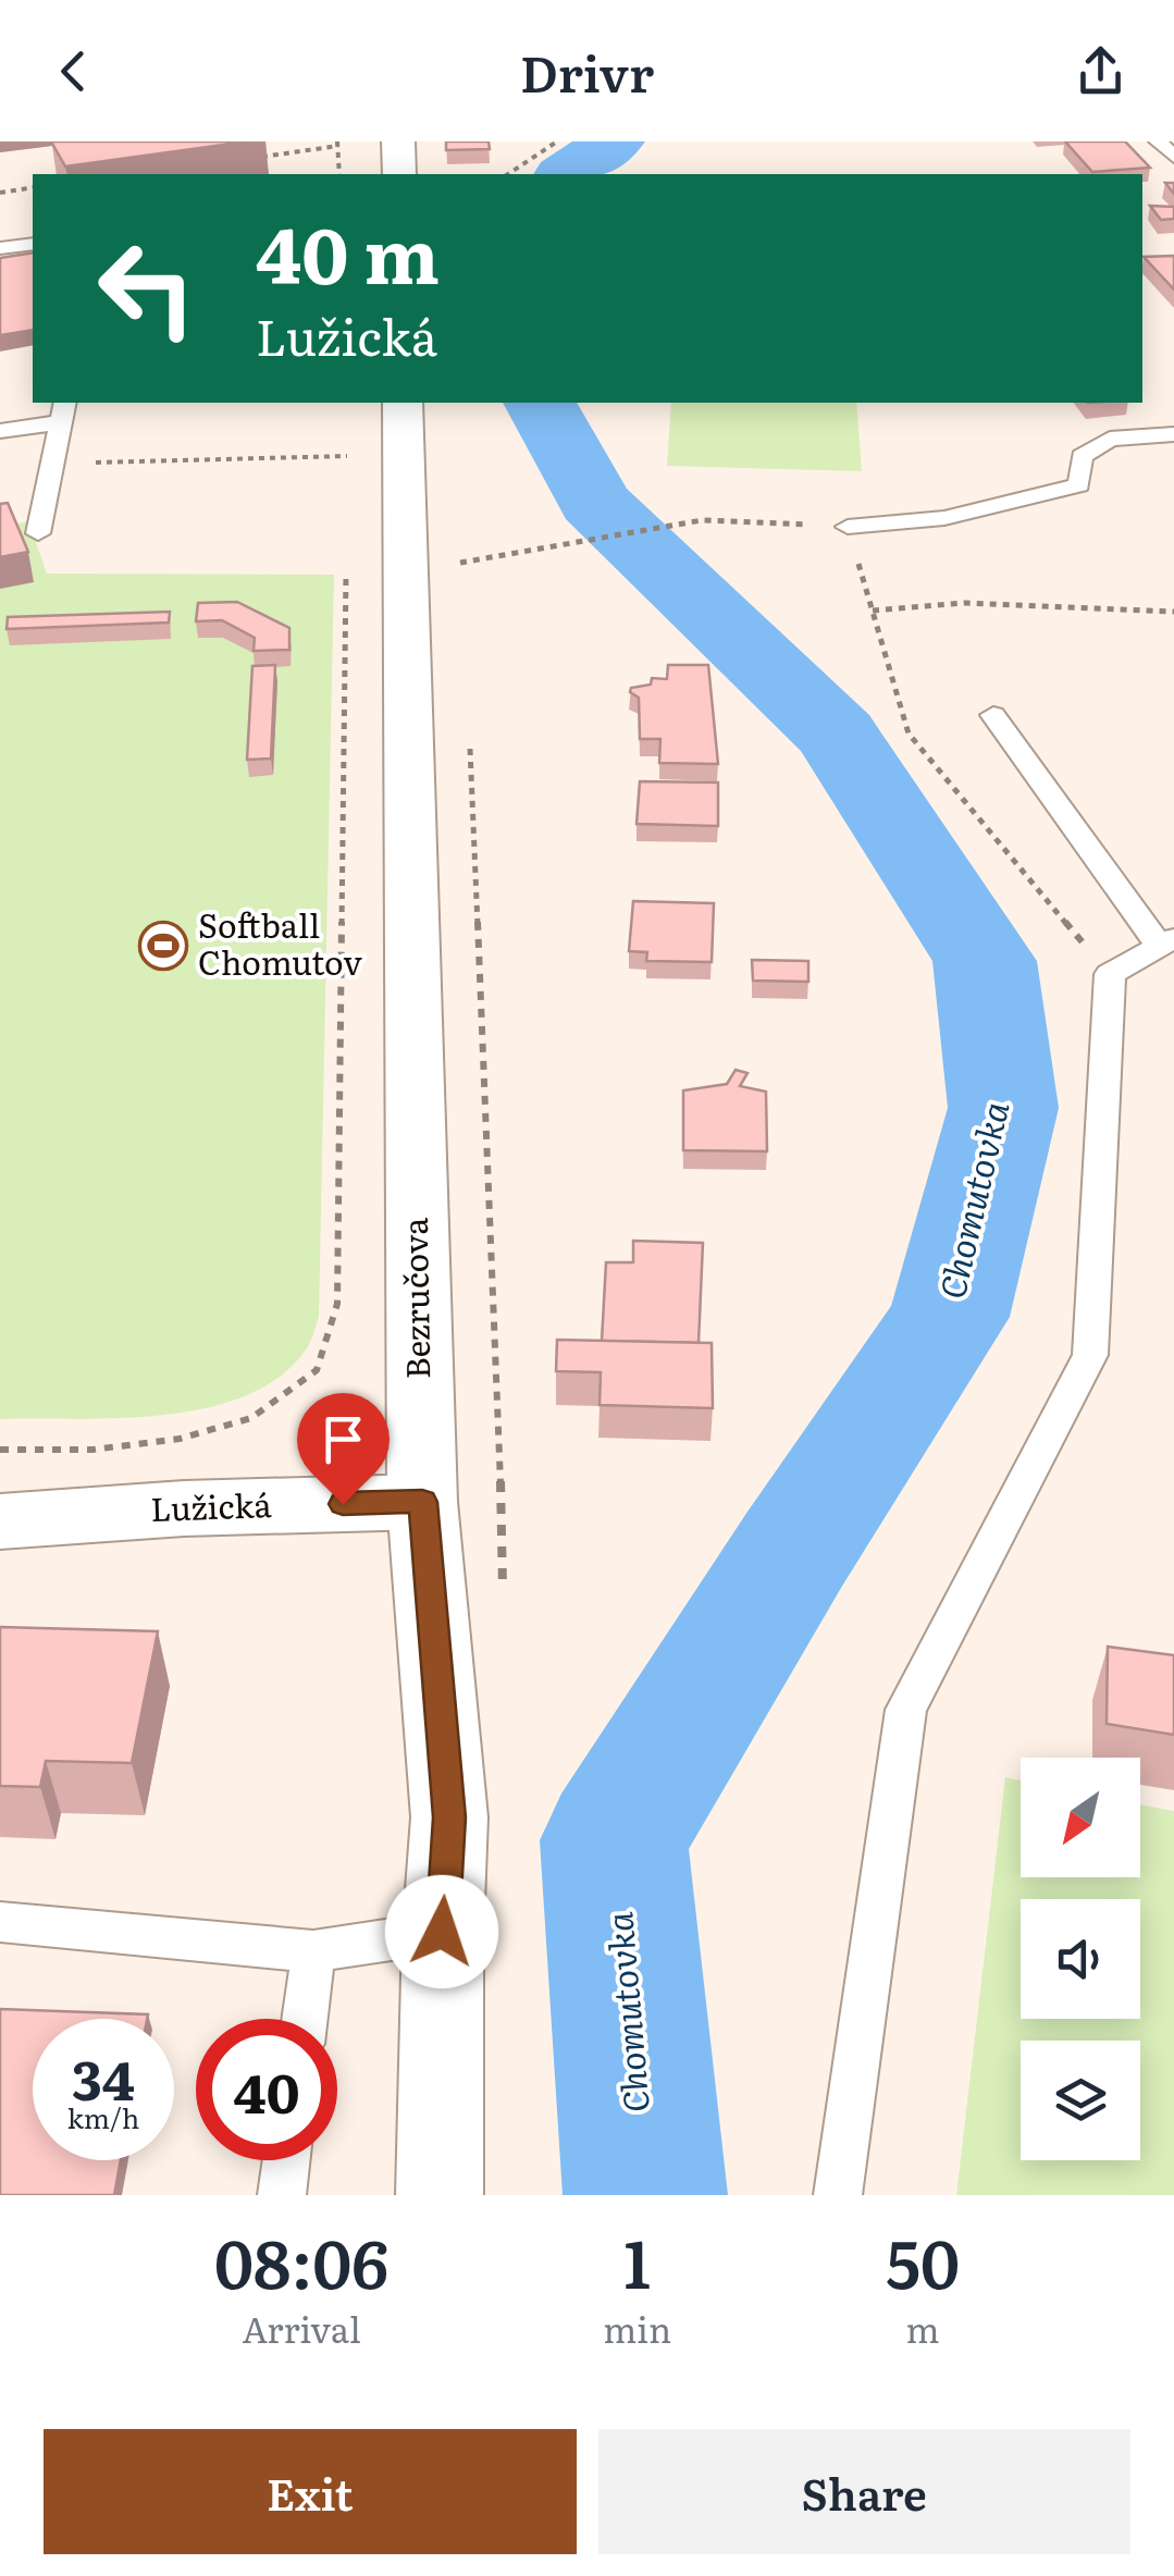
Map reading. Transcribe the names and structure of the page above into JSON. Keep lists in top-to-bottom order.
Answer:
{
  "streets": {
    "street": ["Bezručova", "Lužická"]
  },
  "crossings": [
    ["Bezručova", "Lužická"]
  ],
  "water": ["Chomutovka"],
  "places": {
    "sports": ["Softball Chomutov"]
  },
  "north": "bottom left",
  "page": {
    "header": "Drivr",
    "turn": ["40 m", "Lužická"],
    "speed": "34 km/h",
    "limit": "40",
    "eta": [
      "08:06",
      "Arrival",
      "1",
      "min",
      "50",
      "m"
    ],
    "buttons": ["Exit", "Share"]
  }
}
